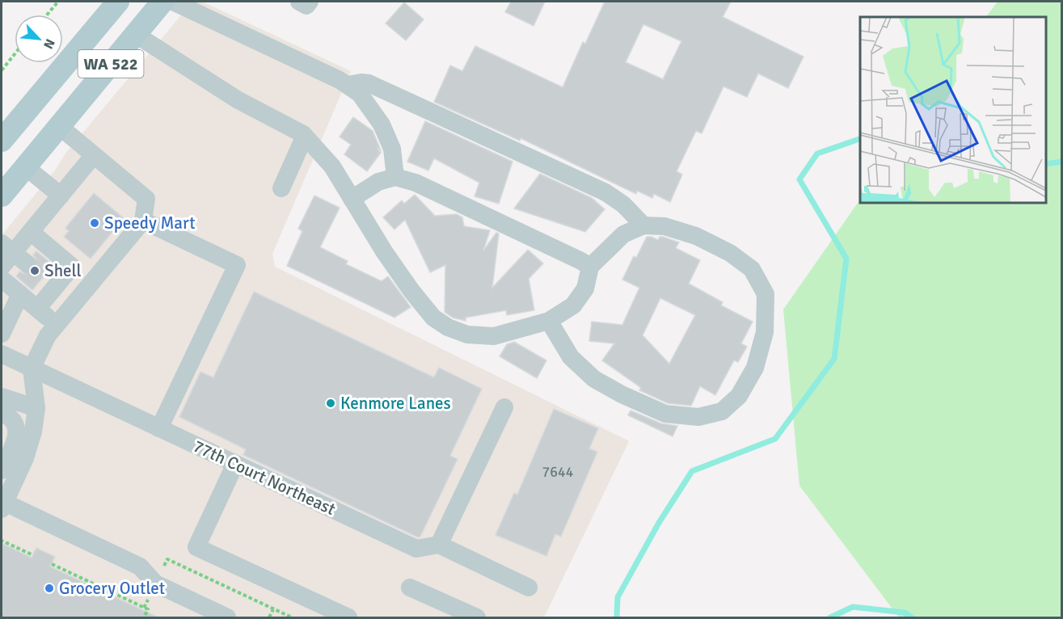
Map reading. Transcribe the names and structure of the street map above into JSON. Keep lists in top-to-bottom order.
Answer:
{
  "streets": {
    "main road": ["WA 522"],
    "street": ["77th Court Northeast"]
  },
  "places": [
    "Speedy Mart",
    "Shell",
    "Kenmore Lanes",
    "Grocery Outlet"
  ],
  "house_numbers": ["7644"],
  "north": "bottom right"
}
